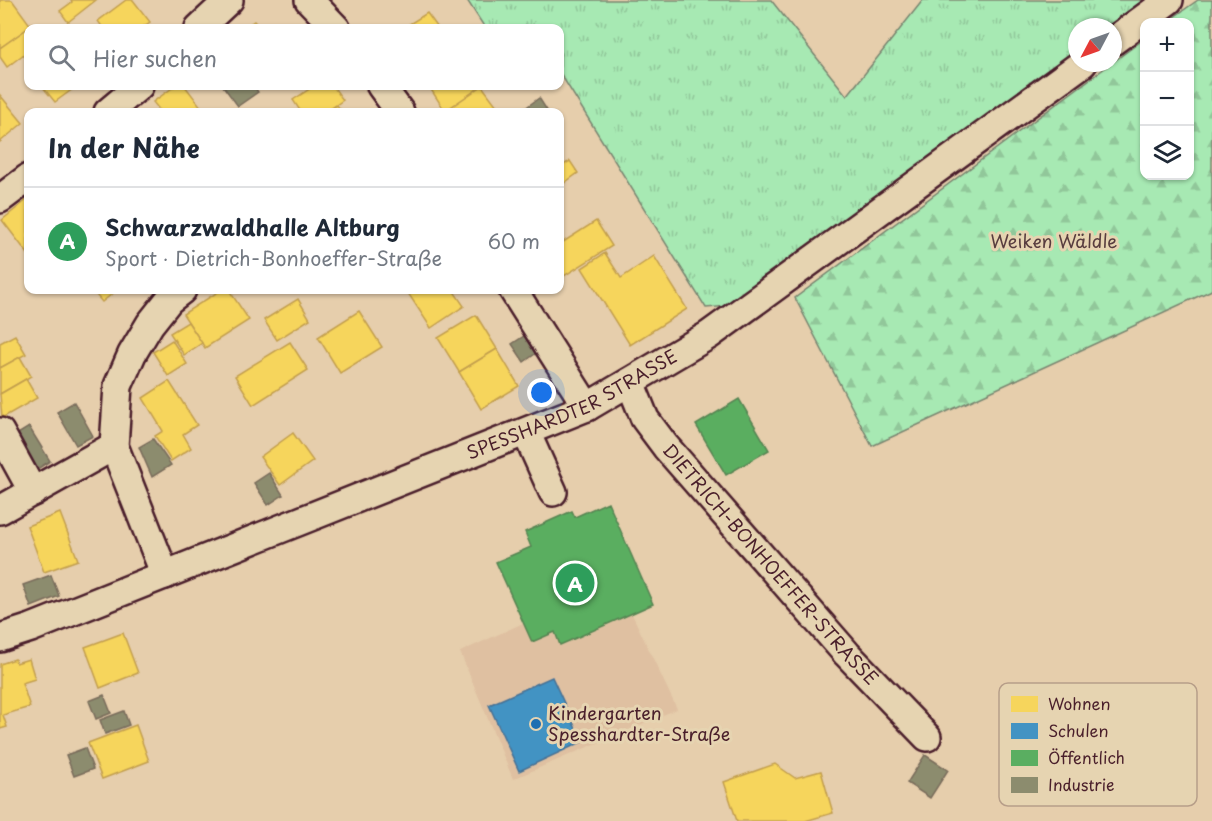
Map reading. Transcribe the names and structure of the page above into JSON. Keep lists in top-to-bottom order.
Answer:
{
  "streets": {
    "street": ["SPESSHARDTER STRASSE", "DIETRICH-BONHOEFFER-STRASSE"]
  },
  "crossings": [
    ["SPESSHARDTER STRASSE", "DIETRICH-BONHOEFFER-STRASSE"]
  ],
  "parks": ["Weiken Wäldle"],
  "places": ["Kindergarten Spesshardter-Straße"],
  "legend": [
    "Wohnen",
    "Schulen",
    "Öffentlich",
    "Industrie"
  ],
  "north": "bottom left",
  "page": {
    "map_buttons": ["+", "−"],
    "search": "Hier suchen",
    "heading": "In der Nähe",
    "list": [
      {
        "mark": "A",
        "name": "Schwarzwaldhalle Altburg",
        "note": "Sport · Dietrich-Bonhoeffer-Straße",
        "value": "60 m"
      }
    ],
    "pins": "A"
  }
}
